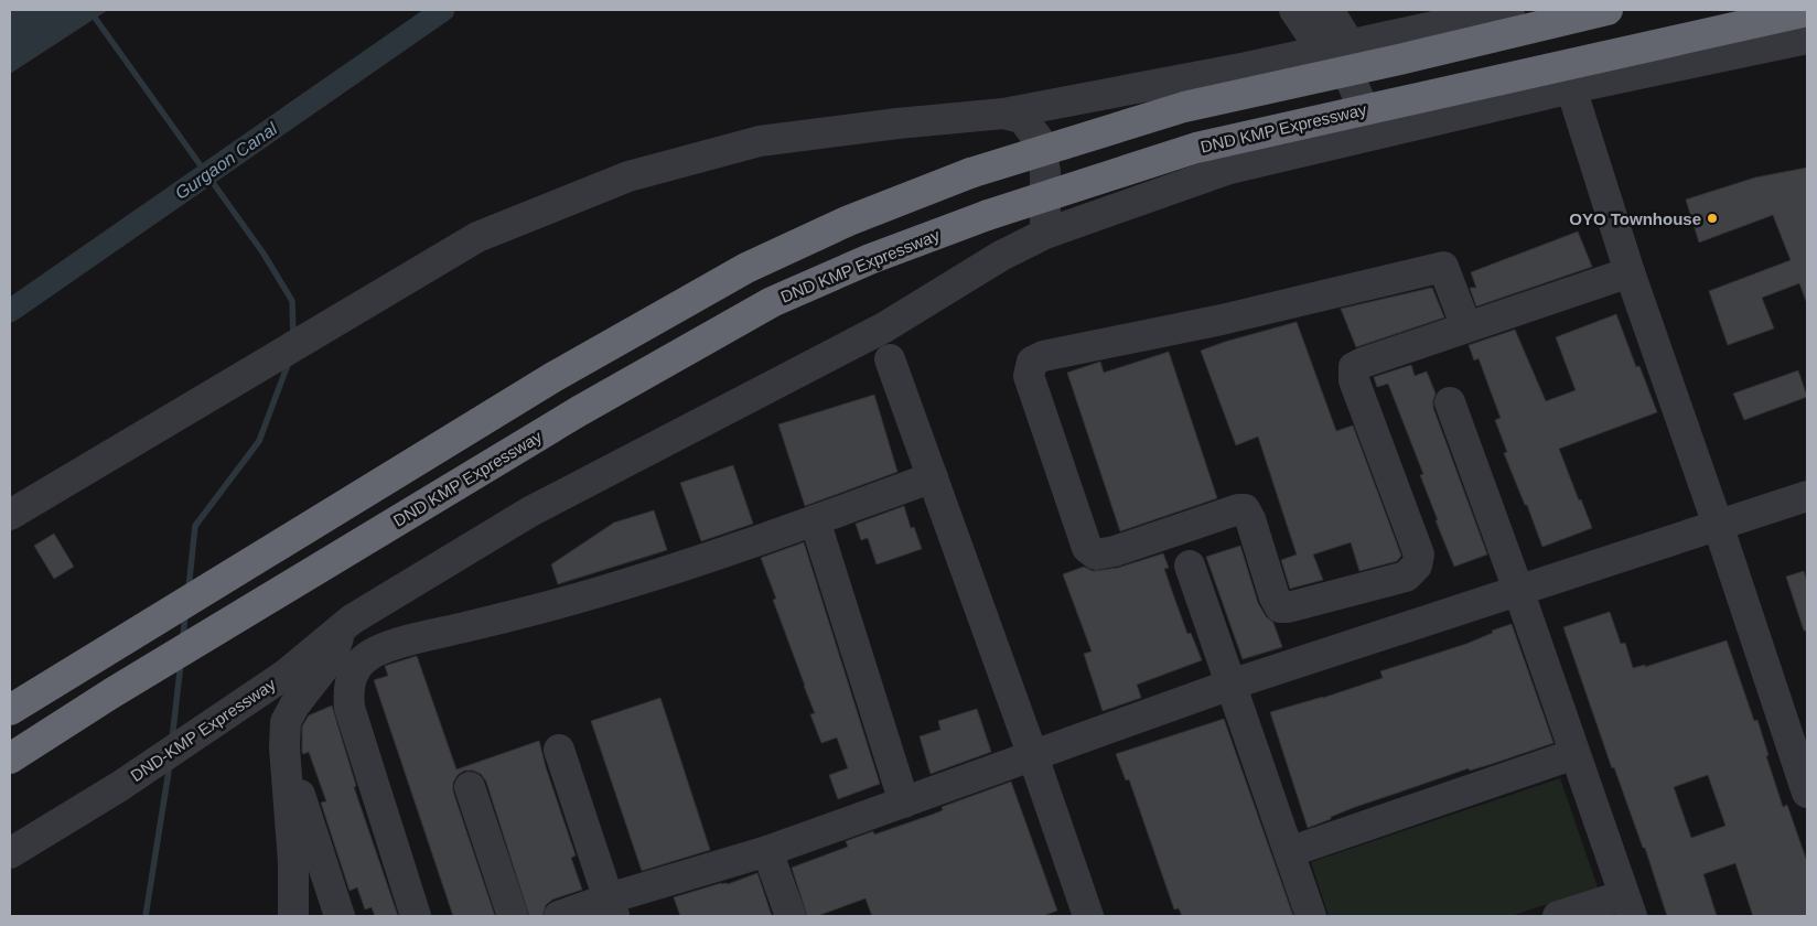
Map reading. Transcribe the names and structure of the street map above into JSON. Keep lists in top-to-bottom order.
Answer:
{
  "streets": {
    "highway": ["DND KMP Expressway"],
    "street": ["DND-KMP Expressway"]
  },
  "water": ["Gurgaon Canal"],
  "places": ["OYO Townhouse"]
}
